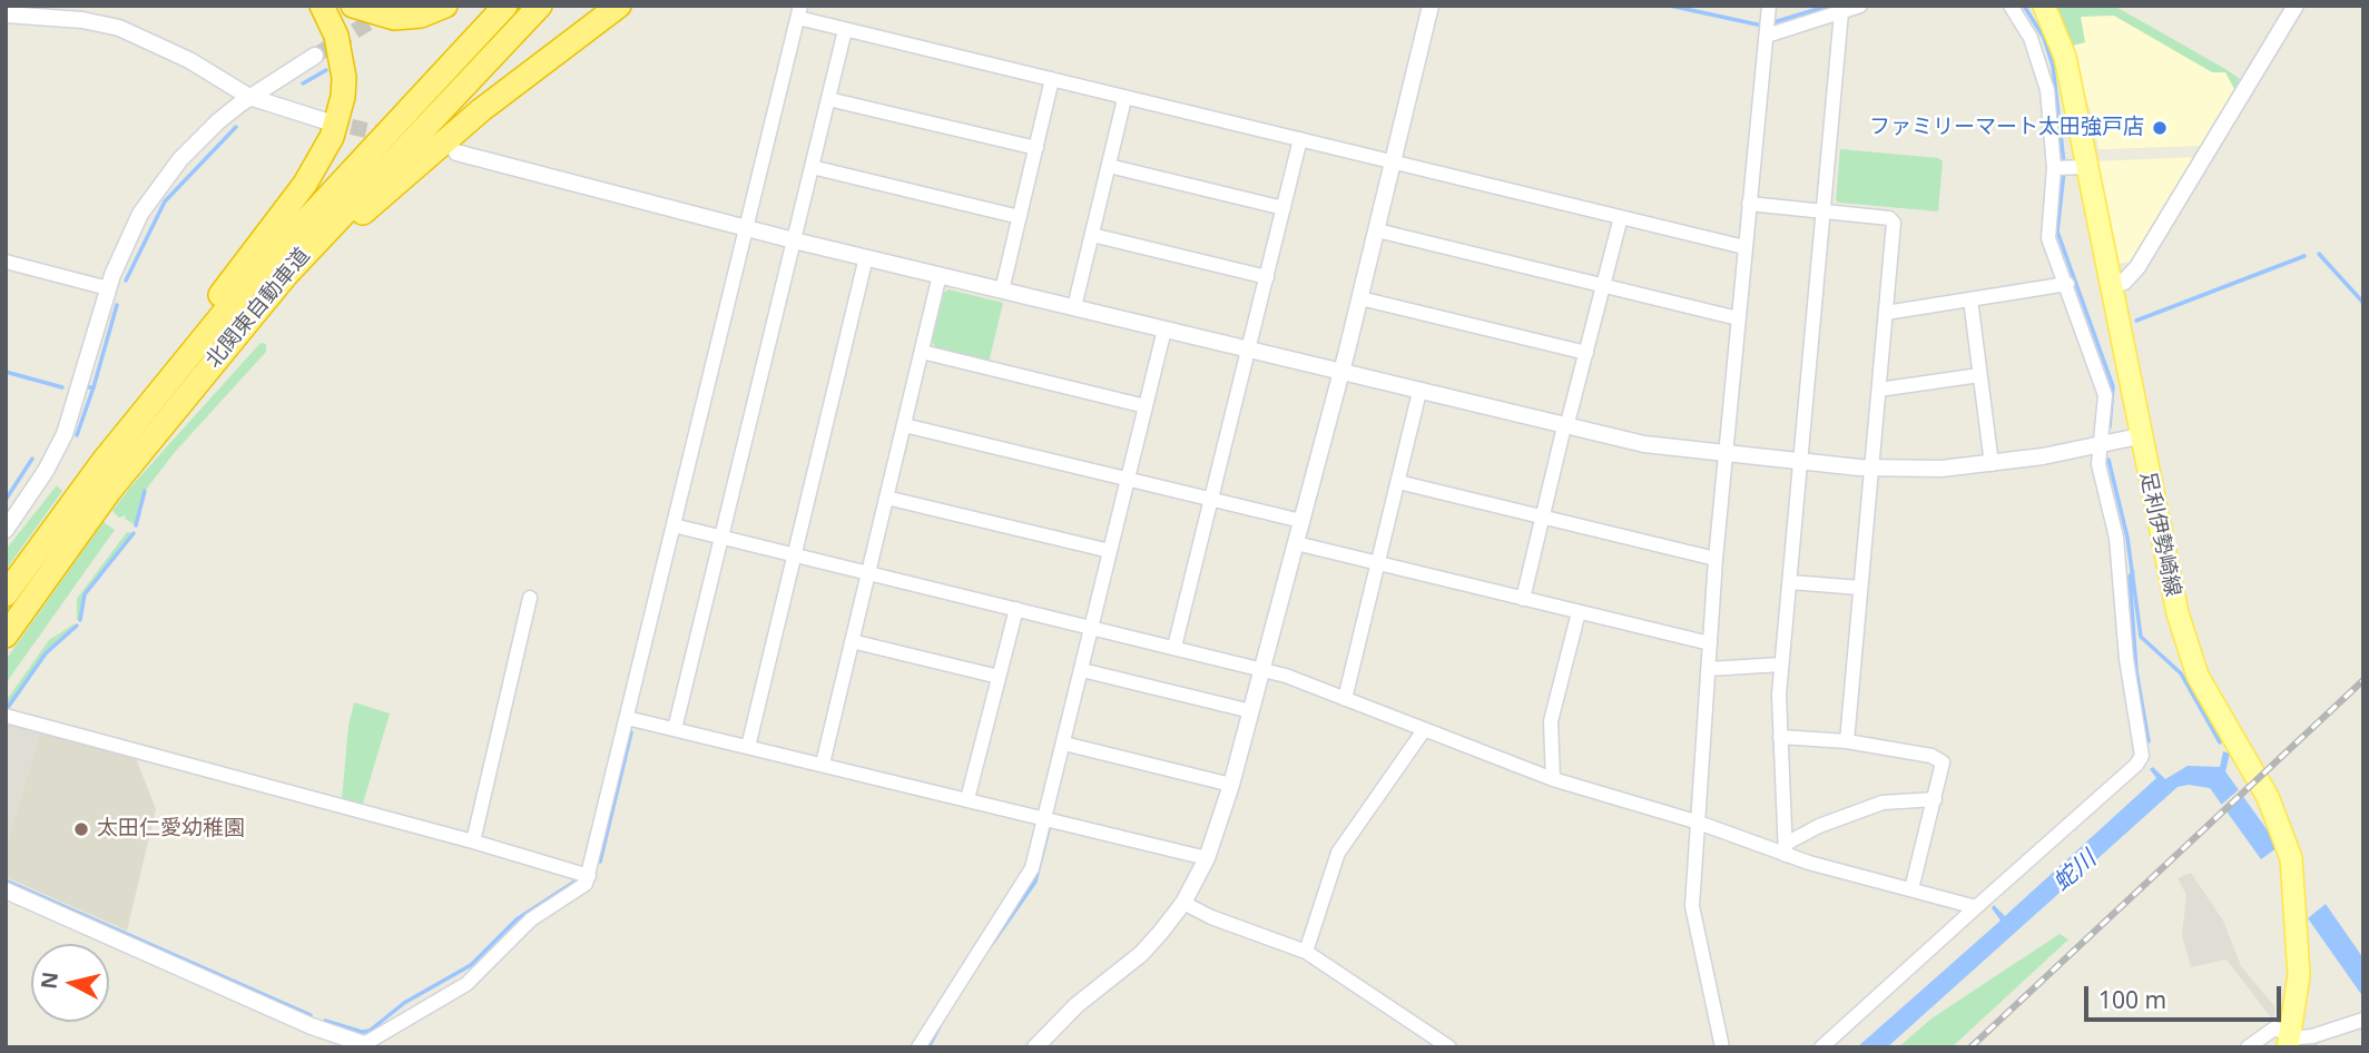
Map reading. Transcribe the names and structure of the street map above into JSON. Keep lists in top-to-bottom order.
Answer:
{
  "streets": {
    "highway": ["北関東自動車道"],
    "main road": ["足利伊勢崎線"]
  },
  "water": ["蛇川"],
  "places": ["ファミリーマート太田強戸店", "太田仁愛幼稚園"],
  "scale_bar": "100 m",
  "north": "left"
}
